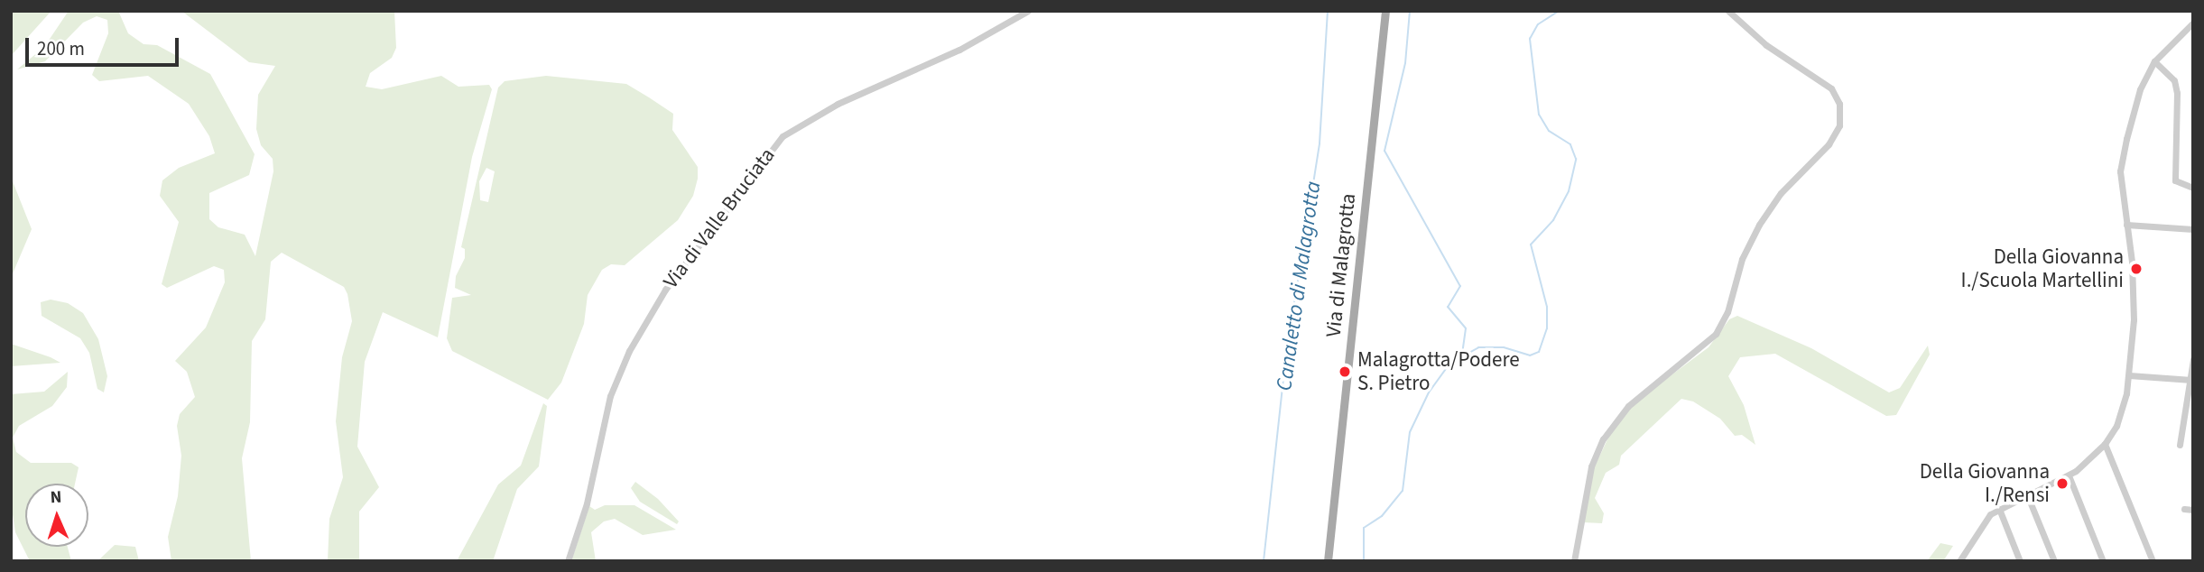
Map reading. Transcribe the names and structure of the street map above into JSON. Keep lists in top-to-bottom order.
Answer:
{
  "streets": {
    "main road": ["Via di Malagrotta"],
    "street": ["Via di Valle Bruciata"]
  },
  "water": ["Canaletto di Malagrotta"],
  "places": ["Della Giovanna I./Scuola Martellini", "Malagrotta/Podere S. Pietro", "Della Giovanna I./Rensi"],
  "scale_bar": "200 m",
  "north": "top"
}
